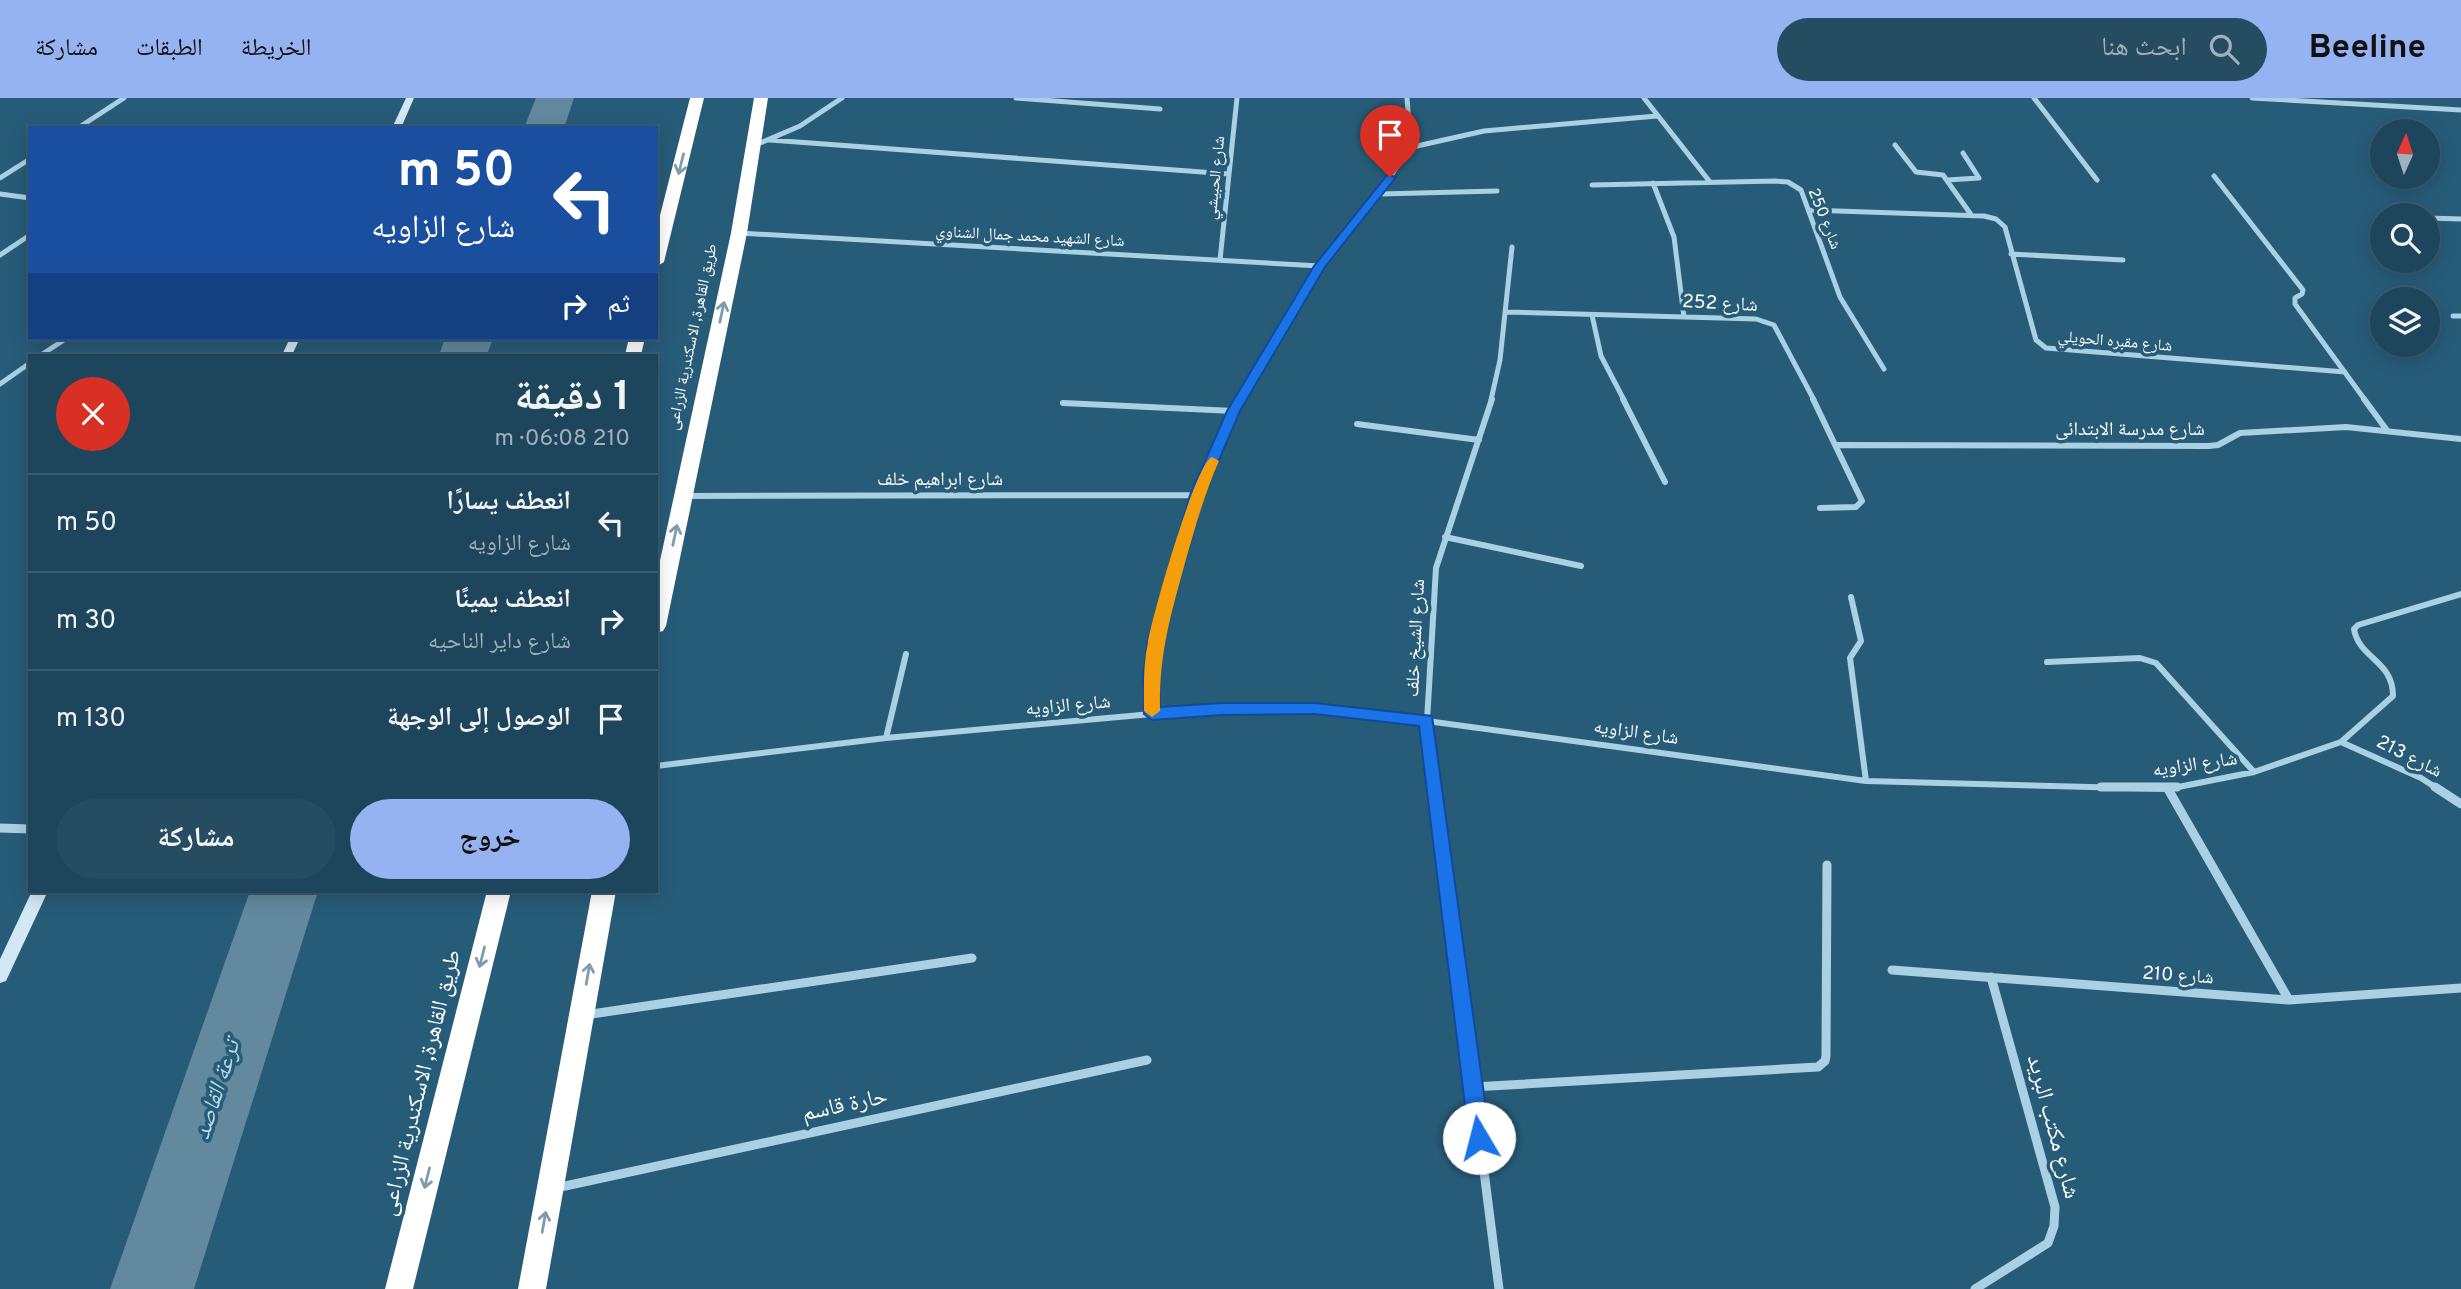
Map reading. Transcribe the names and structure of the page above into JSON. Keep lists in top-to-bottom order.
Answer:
{
  "streets": {
    "highway": ["طريق القاهرة, الاسكندرية الزراعى"],
    "street": [
      "شارع الحبيشي",
      "شارع 250",
      "شارع الشهيد محمد جمال الشناوي",
      "شارع 252",
      "شارع مقبره الحويلي",
      "شارع مدرسة الابتدائى",
      "شارع ابراهيم خلف",
      "شارع الشيخ خلف",
      "شارع الزاويه",
      "شارع 213",
      "شارع 210",
      "حارة قاسم",
      "شارع مكتب البريد"
    ]
  },
  "crossings": [
    ["شارع الحبيشي", "شارع الشهيد محمد جمال الشناوي"],
    ["شارع 250", "شارع مقبره الحويلي"],
    ["شارع الشهيد محمد جمال الشناوي", "طريق القاهرة, الاسكندرية الزراعى"],
    ["شارع 252", "شارع مدرسة الابتدائى"],
    ["شارع 252", "شارع الشيخ خلف"],
    ["طريق القاهرة, الاسكندرية الزراعى", "شارع ابراهيم خلف"],
    ["شارع الشيخ خلف", "شارع الزاويه"],
    ["شارع الزاويه", "شارع 213"],
    ["شارع 210", "شارع مكتب البريد"]
  ],
  "water": ["ترعة القاصد"],
  "north": "top",
  "page": {
    "header": "Beeline",
    "search": "ابحث هنا",
    "nav": ["الخريطة", "الطبقات", "مشاركة"],
    "turn": ["50 m", "شارع الزاويه"],
    "then": "ثم",
    "heading": ["1 دقيقة", "210 m · 06:08"],
    "list": [
      {
        "name": "انعطف يسارًا",
        "note": "شارع الزاويه",
        "value": "50 m"
      },
      {
        "name": "انعطف يمينًا",
        "note": "شارع داير الناحيه",
        "value": "30 m"
      },
      {
        "name": "الوصول إلى الوجهة",
        "value": "130 m"
      }
    ],
    "buttons": ["خروج", "مشاركة"]
  }
}
